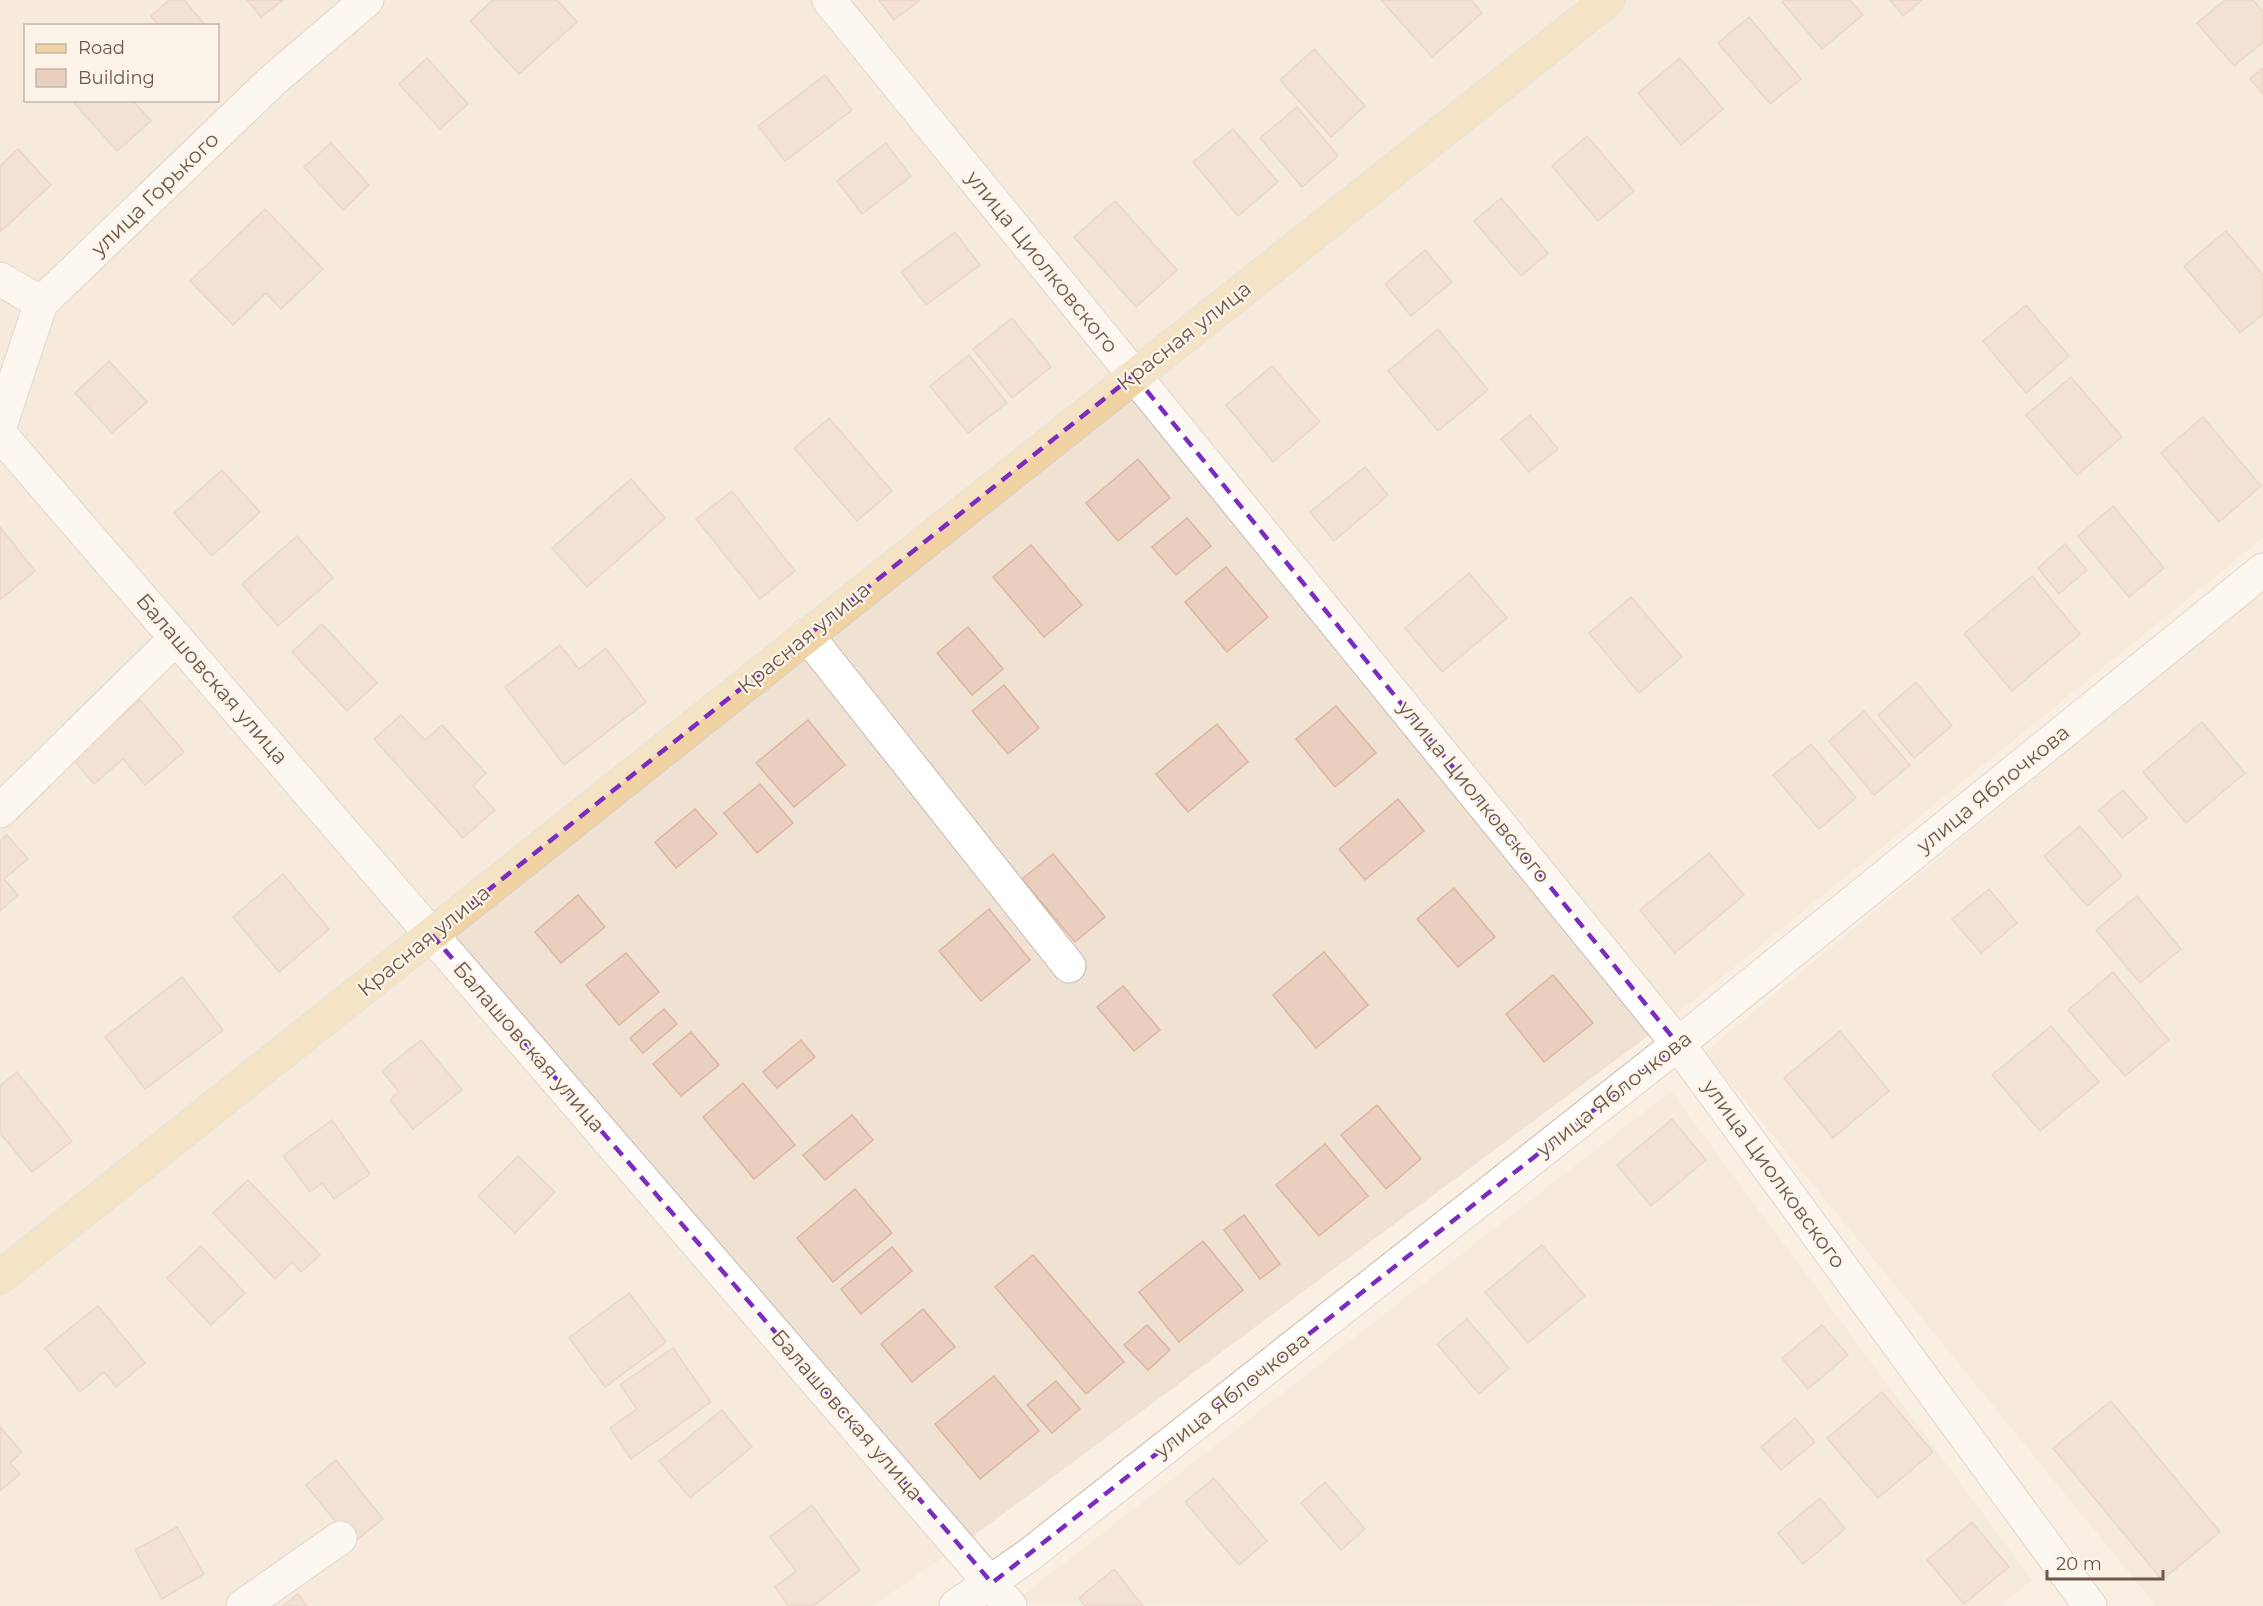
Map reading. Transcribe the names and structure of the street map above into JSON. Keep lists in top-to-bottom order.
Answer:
{
  "streets": {
    "main road": ["Красная улица"],
    "street": [
      "улица Горького",
      "улица Циолковского",
      "Балашовская улица",
      "улица Яблочкова"
    ]
  },
  "crossings": [
    ["улица Циолковского", "Красная улица"],
    ["улица Циолковского", "улица Яблочкова"],
    ["Красная улица", "Балашовская улица"],
    ["Балашовская улица", "улица Яблочкова"]
  ],
  "legend": ["Road", "Building"],
  "scale_bar": "20 m"
}
